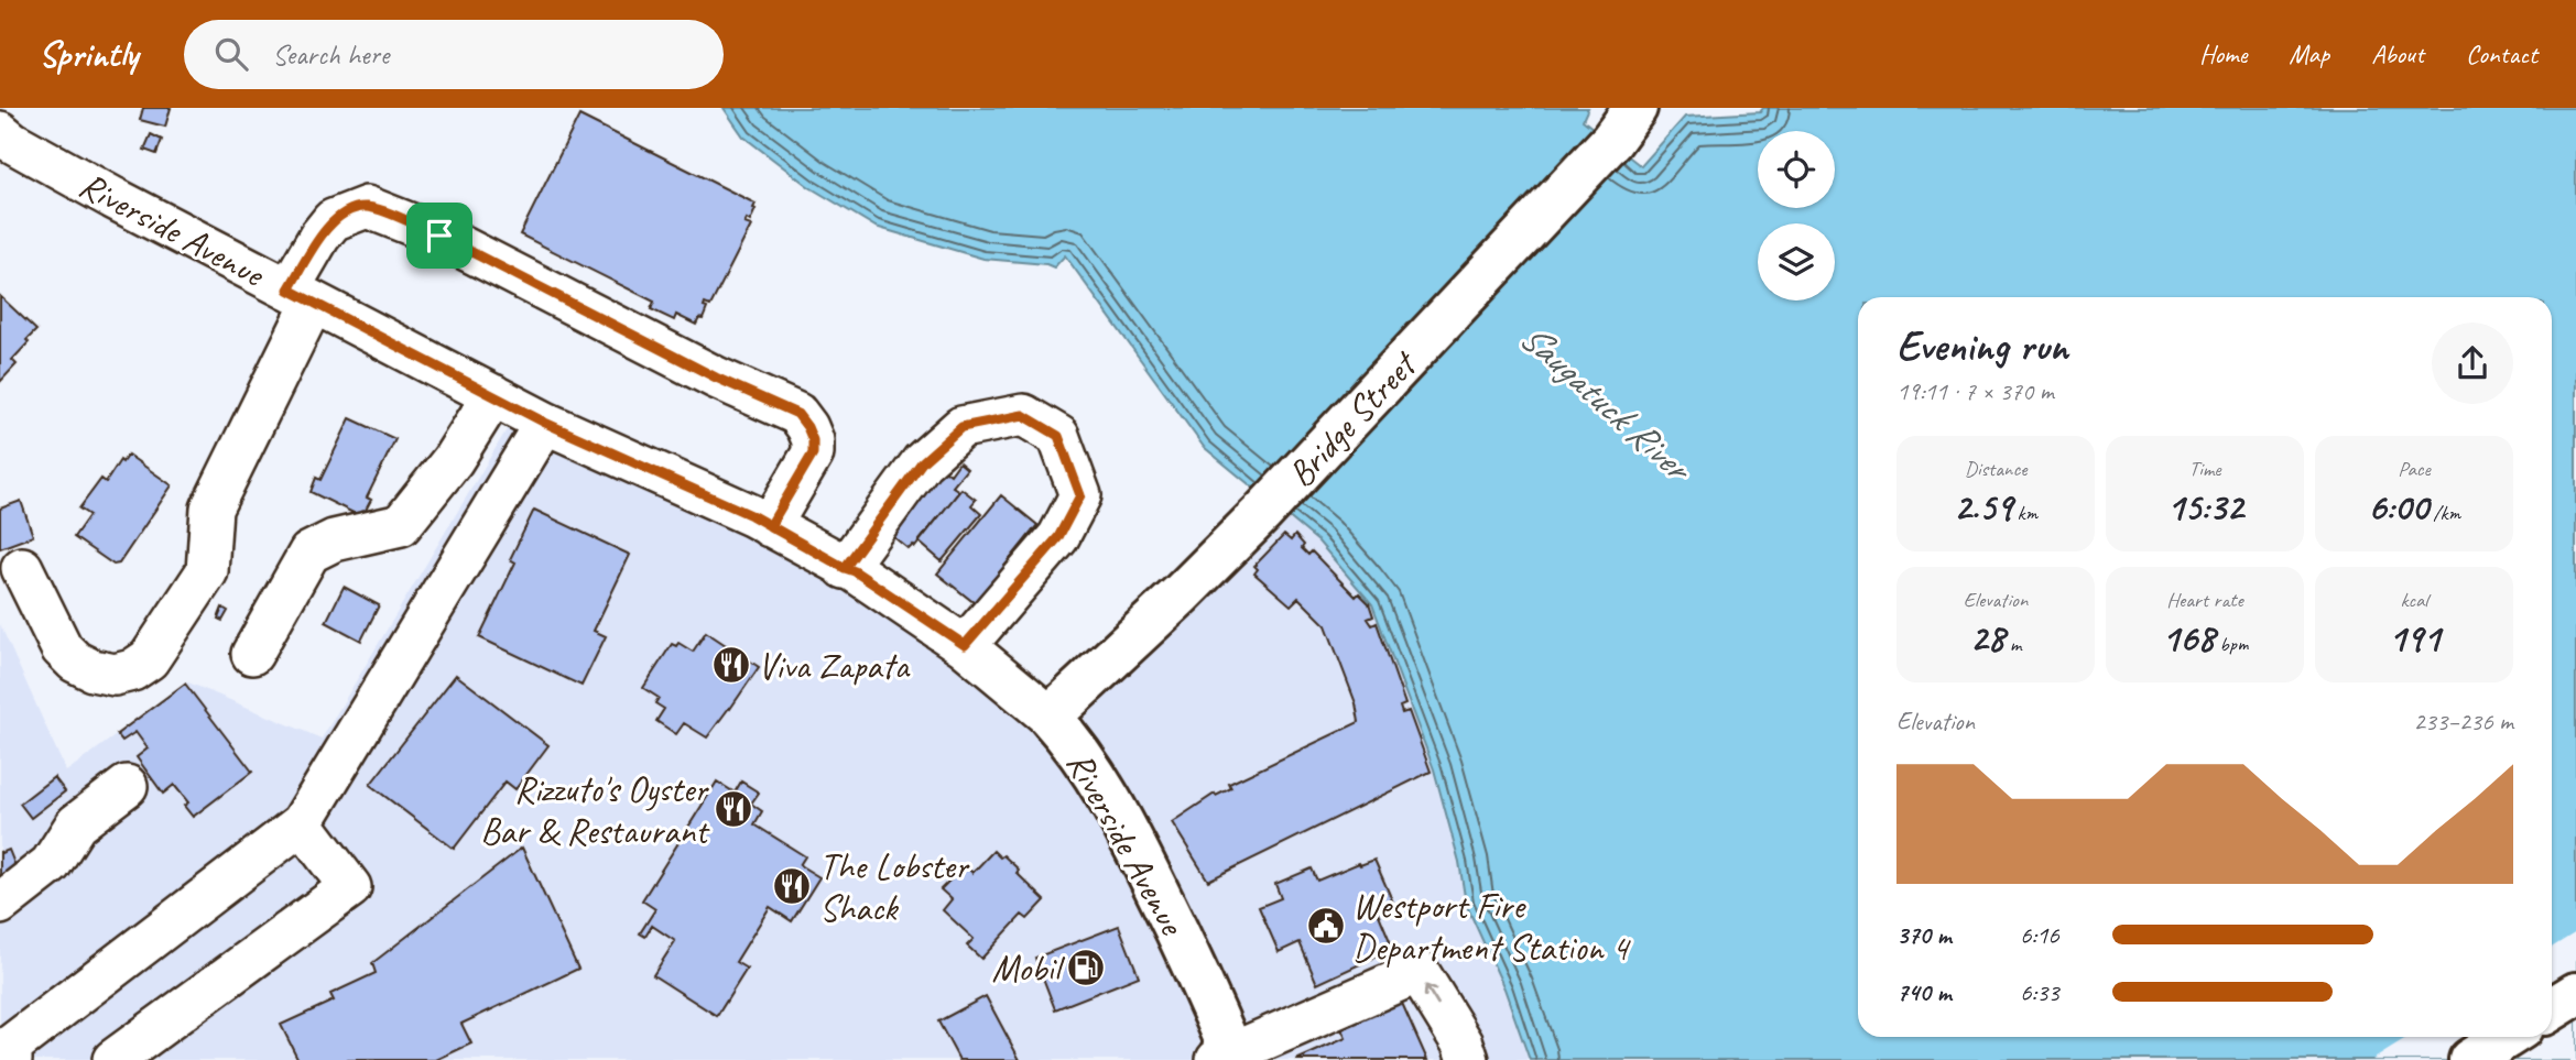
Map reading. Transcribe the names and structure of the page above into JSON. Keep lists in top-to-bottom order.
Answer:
{
  "streets": {
    "main road": ["Riverside Avenue", "Bridge Street"]
  },
  "crossings": [
    ["Riverside Avenue", "Bridge Street"]
  ],
  "water": ["Saugatuck River"],
  "places": {
    "restaurant": ["Viva Zapata", "Rizzuto's Oyster Bar & Restaurant", "The Lobster Shack"],
    "public building": ["Westport Fire Department Station 4"],
    "fuel station": ["Mobil"]
  },
  "page": {
    "header": "Sprintly",
    "search": "Search here",
    "nav": [
      "Home",
      "Map",
      "About",
      "Contact"
    ],
    "heading": ["Evening run", "19:11 · 7 × 370 m"],
    "stats": [
      ["Distance", "2.59 km"],
      ["Time", "15:32"],
      ["Pace", "6:00 /km"],
      ["Elevation", "28 m"],
      ["Heart rate", "168 bpm"],
      ["kcal", "191"]
    ],
    "chart": ["Elevation", "233–236 m"],
    "list": [
      {
        "name": "370 m",
        "note": "6:16"
      },
      {
        "name": "740 m",
        "note": "6:33"
      }
    ]
  }
}
